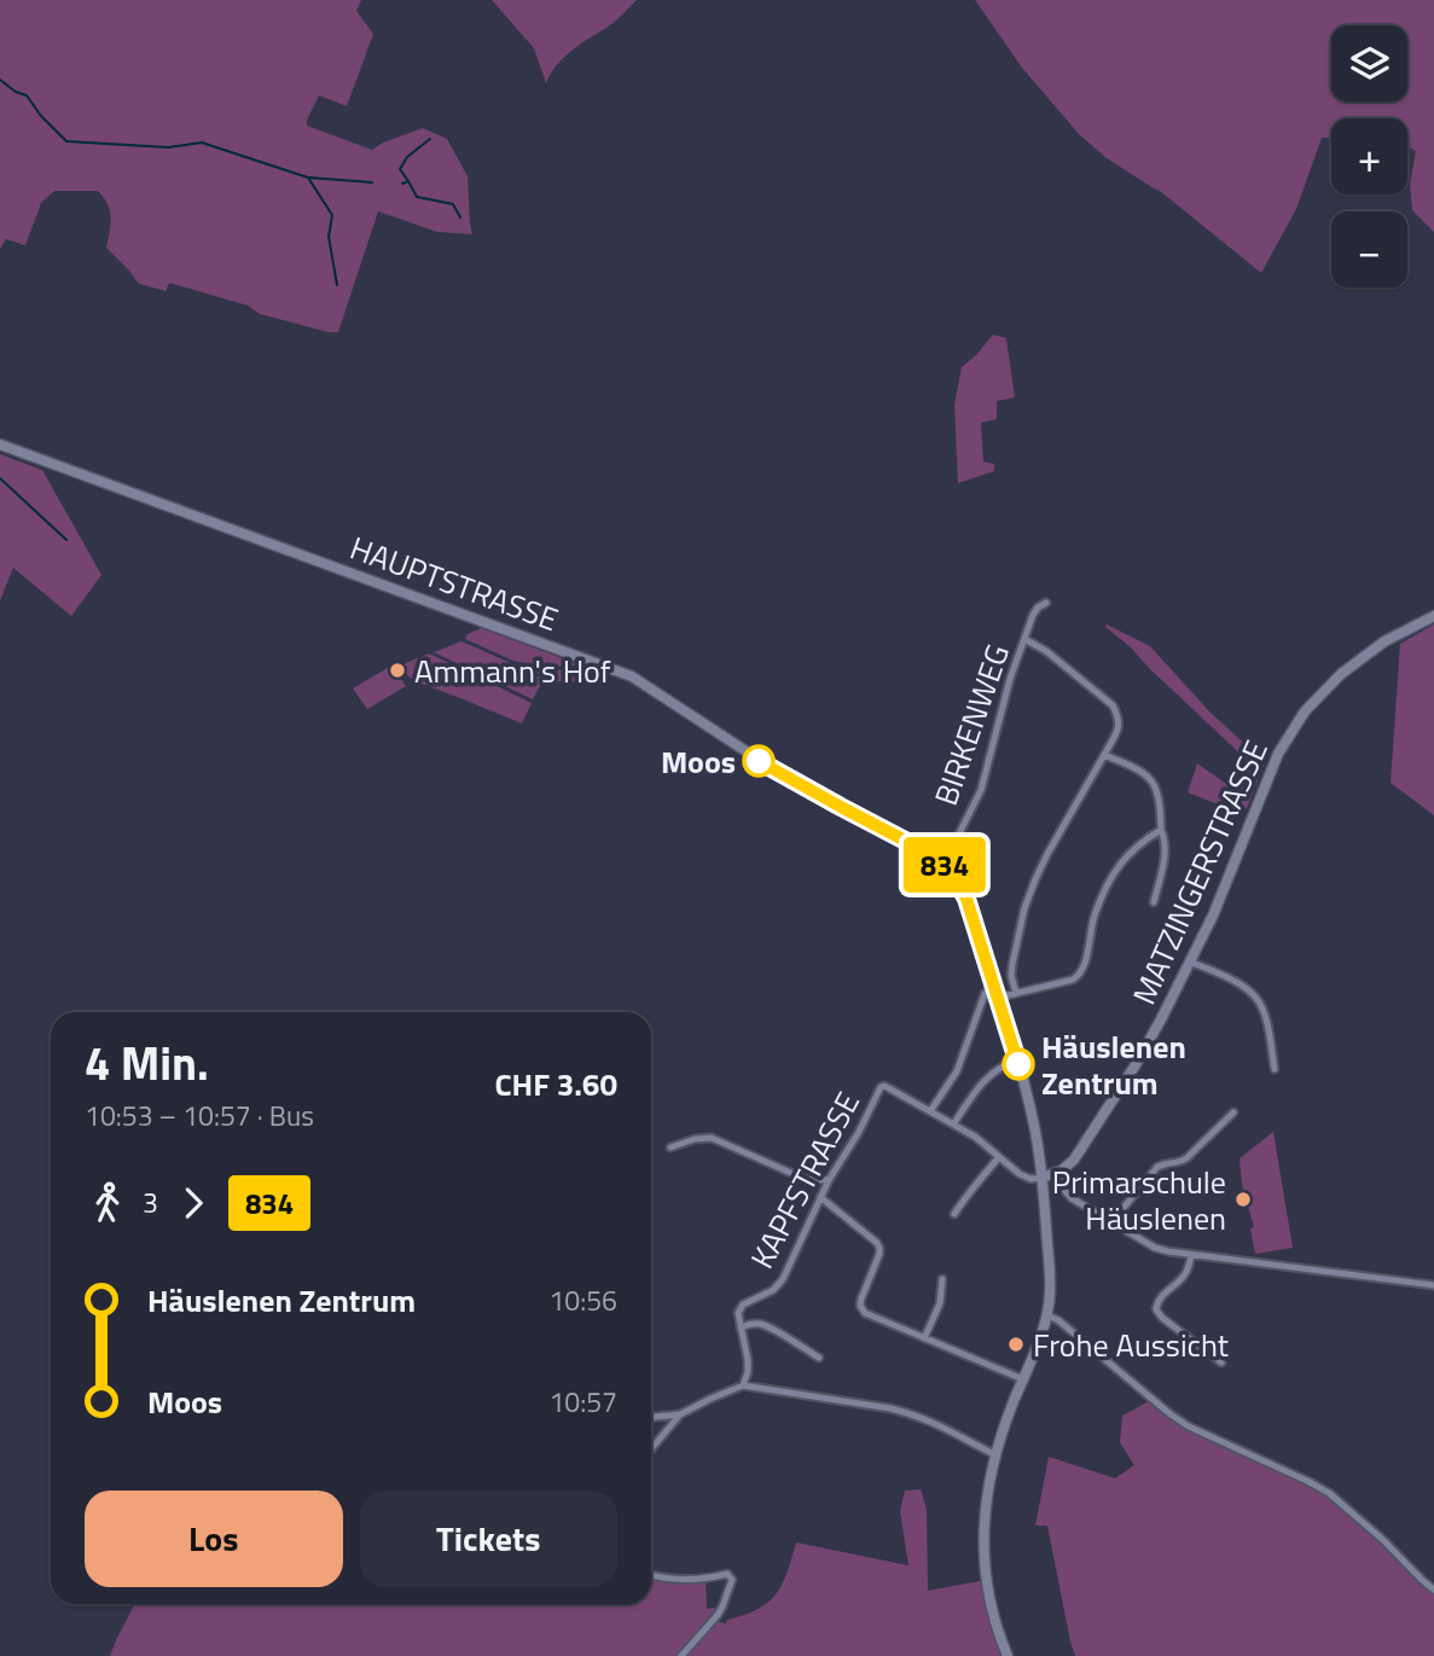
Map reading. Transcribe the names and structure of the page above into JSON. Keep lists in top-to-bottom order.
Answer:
{
  "streets": {
    "street": [
      "HAUPTSTRASSE",
      "BIRKENWEG",
      "MATZINGERSTRASSE",
      "KAPFSTRASSE"
    ]
  },
  "crossings": [
    ["HAUPTSTRASSE", "BIRKENWEG"],
    ["HAUPTSTRASSE", "MATZINGERSTRASSE"]
  ],
  "places": [
    "Ammann's Hof",
    "Moos",
    "Häuslenen Zentrum",
    "Primarschule Häuslenen",
    "Frohe Aussicht"
  ],
  "lines": ["bus line 834"],
  "page": {
    "on_map": "834",
    "map_buttons": ["+", "−"],
    "heading": ["4 Min.", "10:53 – 10:57 · Bus", "CHF 3.60"],
    "legs": ["3", "834"],
    "list": [
      {
        "name": "Häuslenen Zentrum",
        "value": "10:56"
      },
      {
        "name": "Moos",
        "value": "10:57"
      }
    ],
    "buttons": ["Los", "Tickets"]
  }
}
